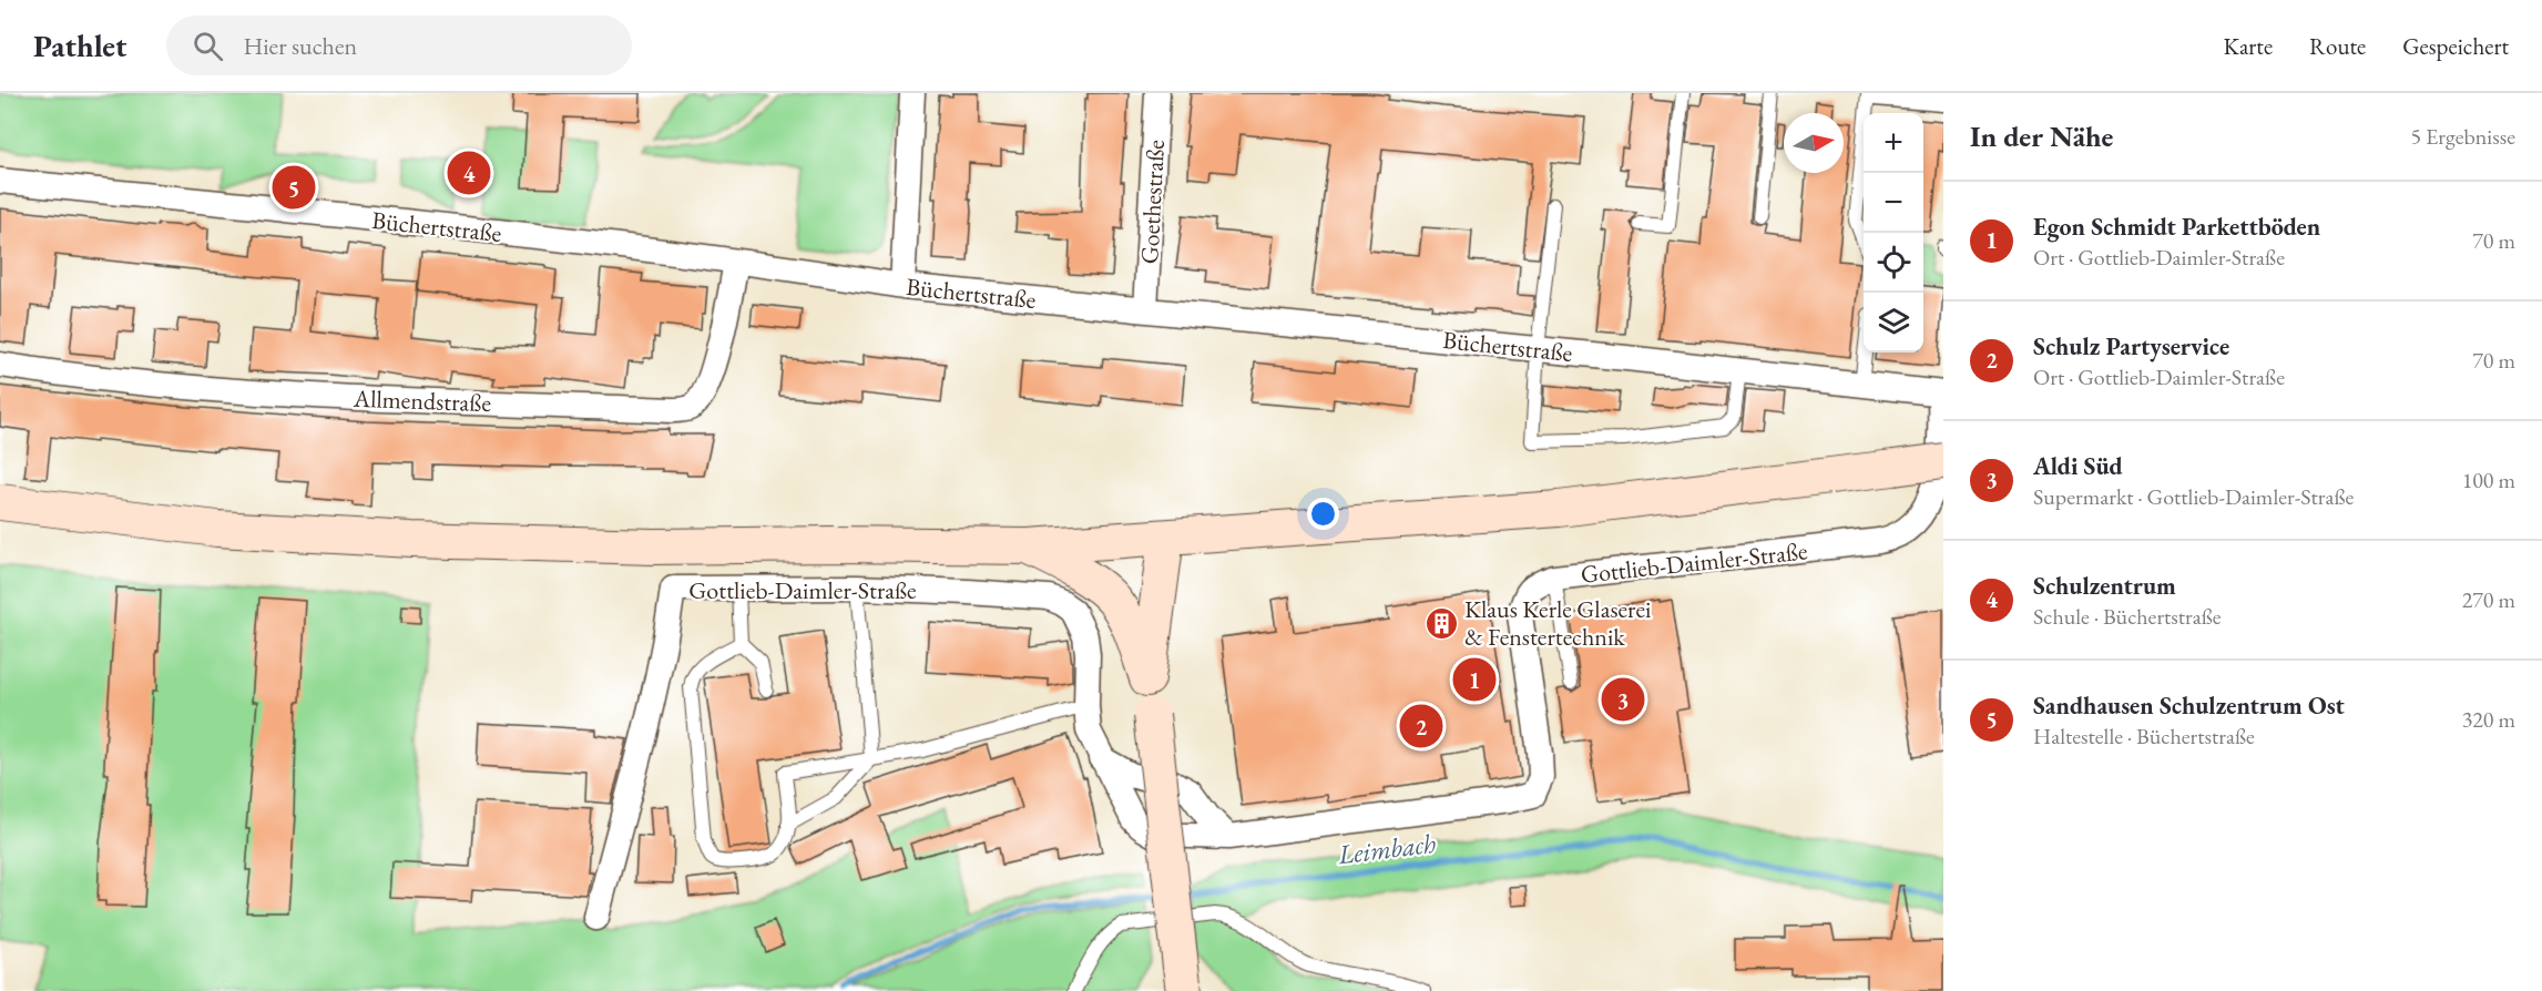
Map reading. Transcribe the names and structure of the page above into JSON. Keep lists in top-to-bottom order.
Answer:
{
  "streets": {
    "street": [
      "Goethestraße",
      "Büchertstraße",
      "Allmendstraße",
      "Gottlieb-Daimler-Straße"
    ]
  },
  "crossings": [
    ["Goethestraße", "Büchertstraße"],
    ["Büchertstraße", "Allmendstraße"],
    ["Büchertstraße", "Gottlieb-Daimler-Straße"]
  ],
  "water": ["Leimbach"],
  "places": {
    "building": ["Klaus Kerle Glaserei & Fenstertechnik"]
  },
  "north": "right",
  "page": {
    "header": "Pathlet",
    "search": "Hier suchen",
    "nav": ["Karte", "Route", "Gespeichert"],
    "heading": ["In der Nähe", "5 Ergebnisse"],
    "map_buttons": ["+", "−"],
    "pins": [
      "4",
      "5",
      "1",
      "3",
      "2"
    ],
    "list": [
      {
        "mark": "1",
        "name": "Egon Schmidt Parkettböden",
        "note": "Ort · Gottlieb-Daimler-Straße",
        "value": "70 m"
      },
      {
        "mark": "2",
        "name": "Schulz Partyservice",
        "note": "Ort · Gottlieb-Daimler-Straße",
        "value": "70 m"
      },
      {
        "mark": "3",
        "name": "Aldi Süd",
        "note": "Supermarkt · Gottlieb-Daimler-Straße",
        "value": "100 m"
      },
      {
        "mark": "4",
        "name": "Schulzentrum",
        "note": "Schule · Büchertstraße",
        "value": "270 m"
      },
      {
        "mark": "5",
        "name": "Sandhausen Schulzentrum Ost",
        "note": "Haltestelle · Büchertstraße",
        "value": "320 m"
      }
    ]
  }
}
